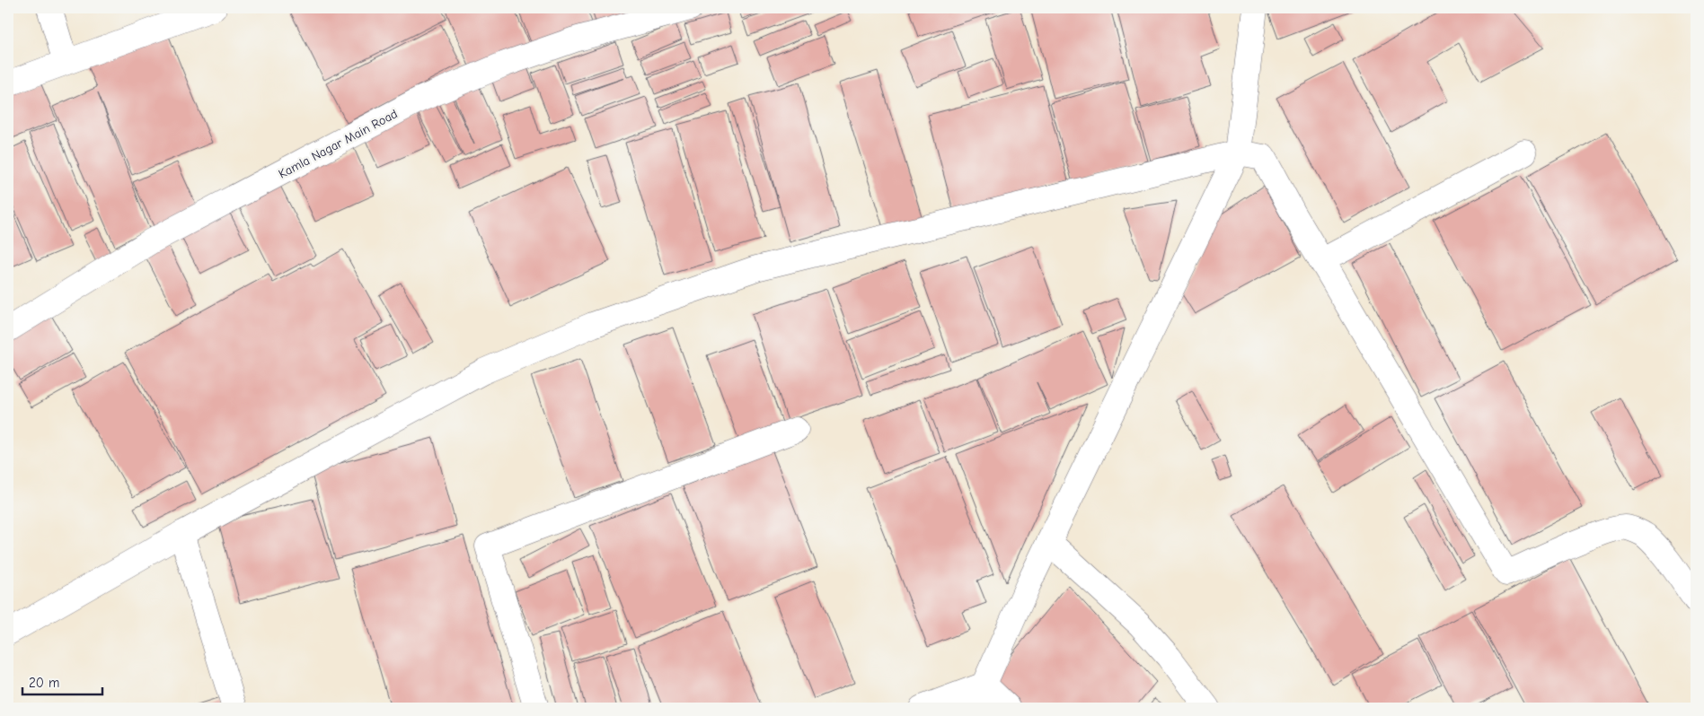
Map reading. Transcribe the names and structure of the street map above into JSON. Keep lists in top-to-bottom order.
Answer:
{
  "streets": {
    "street": ["Kamla Nagar Main Road"]
  },
  "scale_bar": "20 m"
}
